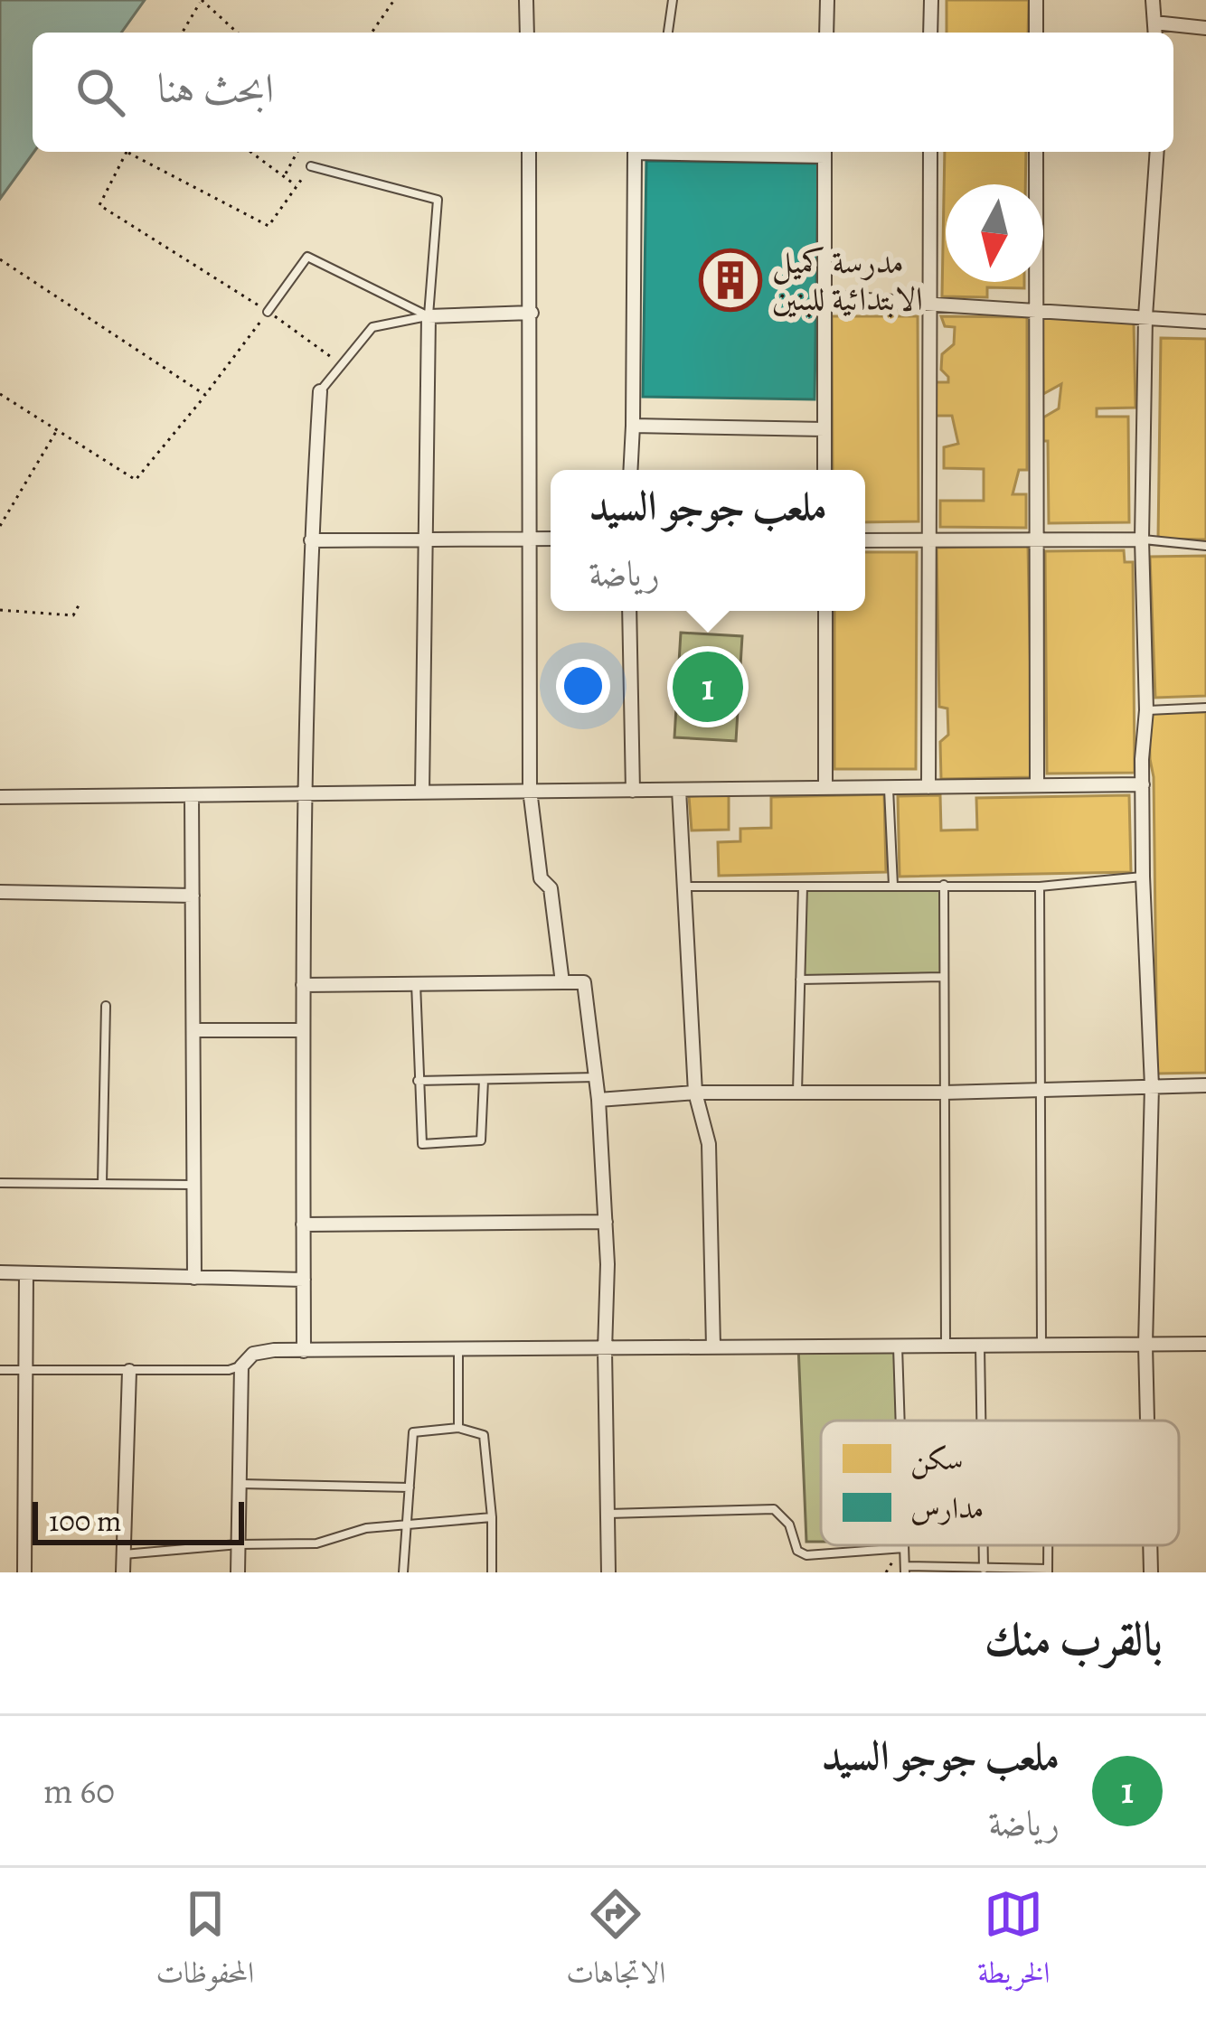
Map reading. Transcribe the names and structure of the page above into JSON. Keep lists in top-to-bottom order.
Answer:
{
  "places": {
    "building": ["مدرسة كميل الابتدائية للبنين"]
  },
  "legend": ["سكن", "مدارس"],
  "scale_bar": "100 m",
  "north": "bottom",
  "page": {
    "search": "ابحث هنا",
    "popup": ["ملعب جوجو السيد", "رياضة"],
    "pins": "1",
    "scale": "100 m",
    "heading": "بالقرب منك",
    "list": [
      {
        "mark": "1",
        "name": "ملعب جوجو السيد",
        "note": "رياضة",
        "value": "60 m"
      }
    ],
    "nav": ["الخريطة", "الاتجاهات", "المحفوظات"]
  }
}
